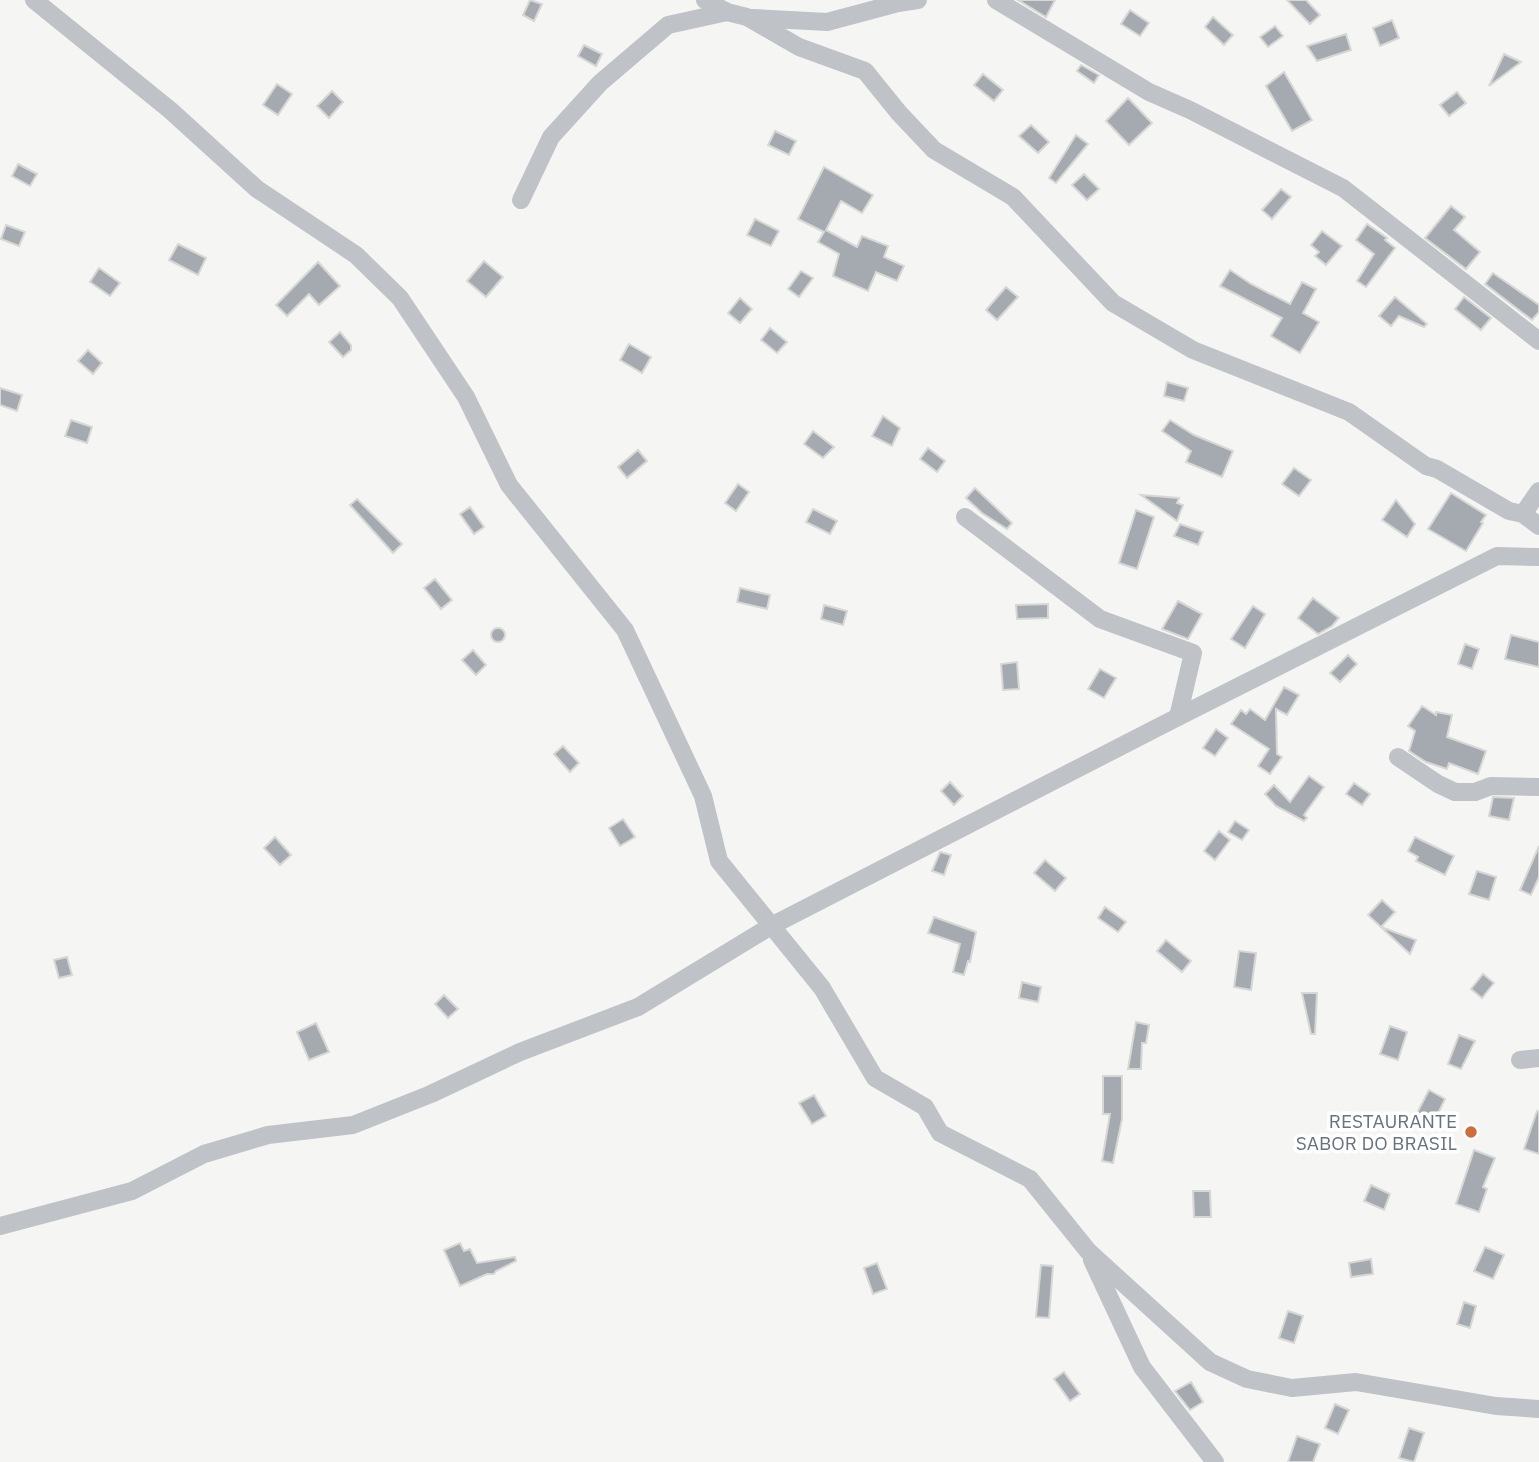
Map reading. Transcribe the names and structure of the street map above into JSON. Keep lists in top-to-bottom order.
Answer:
{
  "places": ["RESTAURANTE SABOR DO BRASIL"]
}
